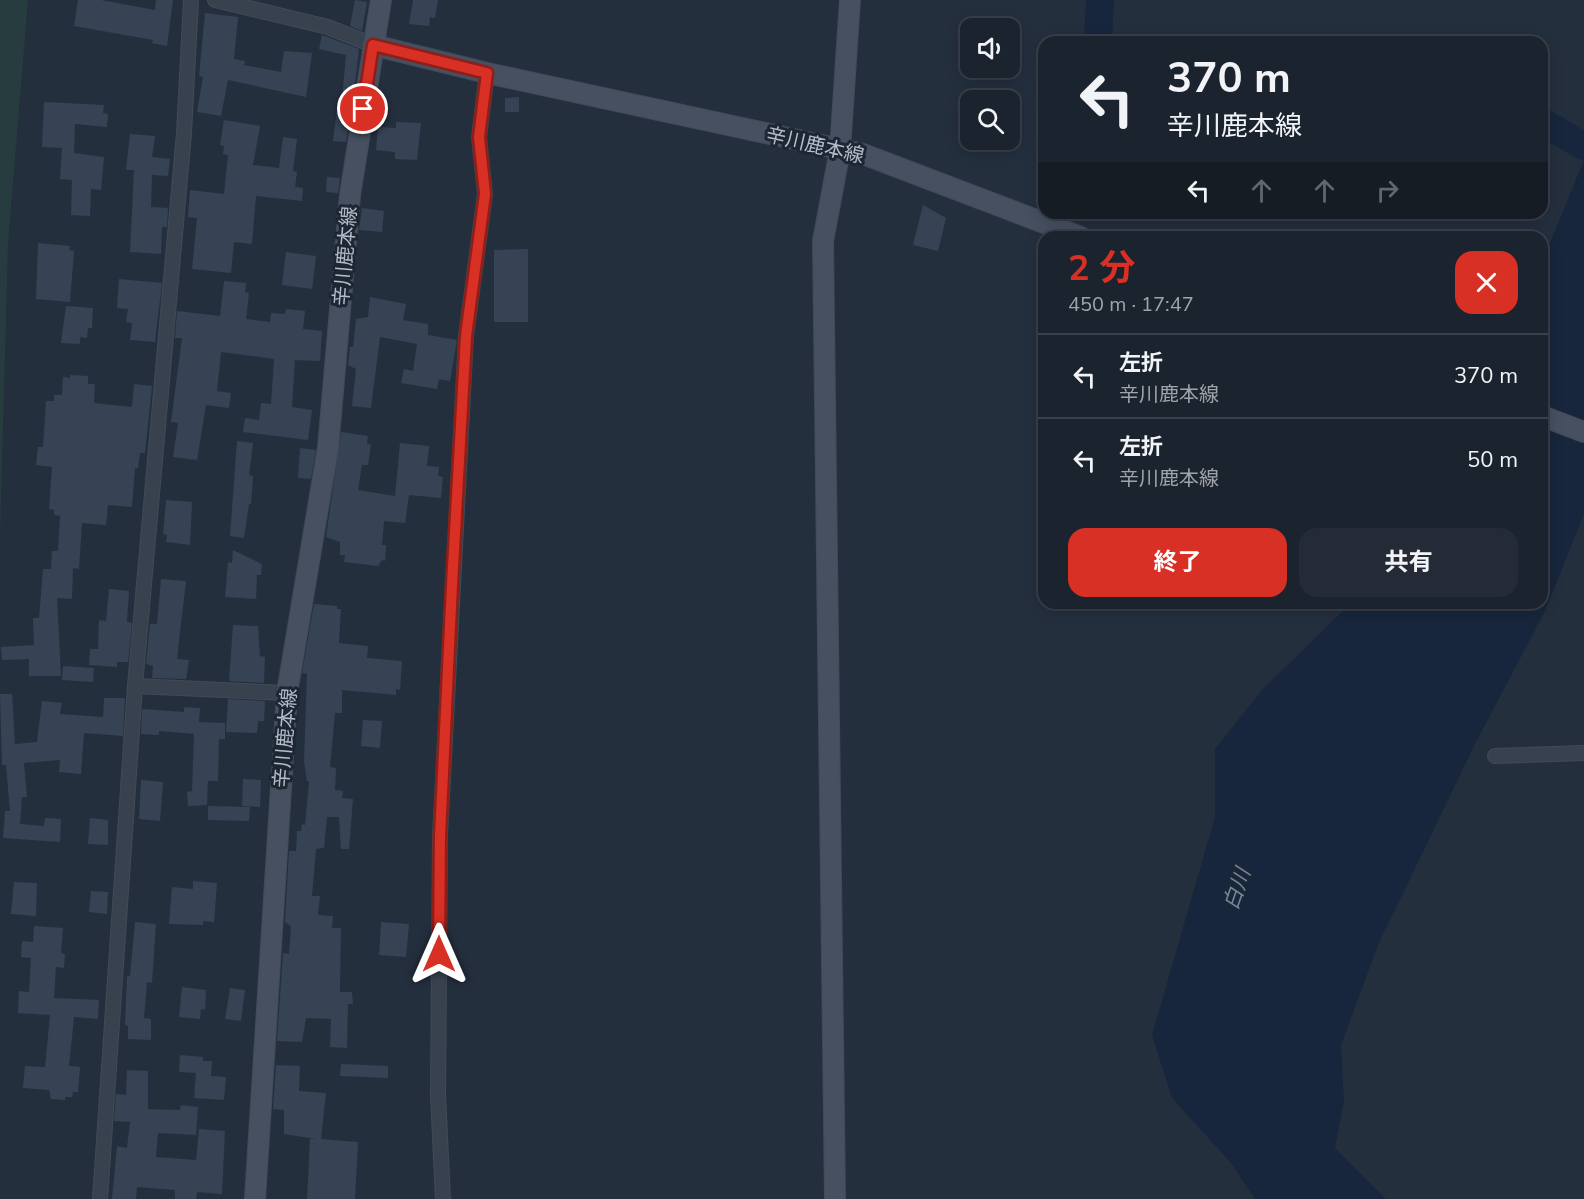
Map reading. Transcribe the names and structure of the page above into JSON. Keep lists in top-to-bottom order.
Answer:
{
  "streets": {
    "main road": ["辛川鹿本線"]
  },
  "water": ["白川"],
  "page": {
    "turn": ["370 m", "辛川鹿本線"],
    "heading": ["2 分", "450 m · 17:47"],
    "list": [
      {
        "name": "左折",
        "note": "辛川鹿本線",
        "value": "370 m"
      },
      {
        "name": "左折",
        "note": "辛川鹿本線",
        "value": "50 m"
      }
    ],
    "buttons": ["終了", "共有"]
  }
}
